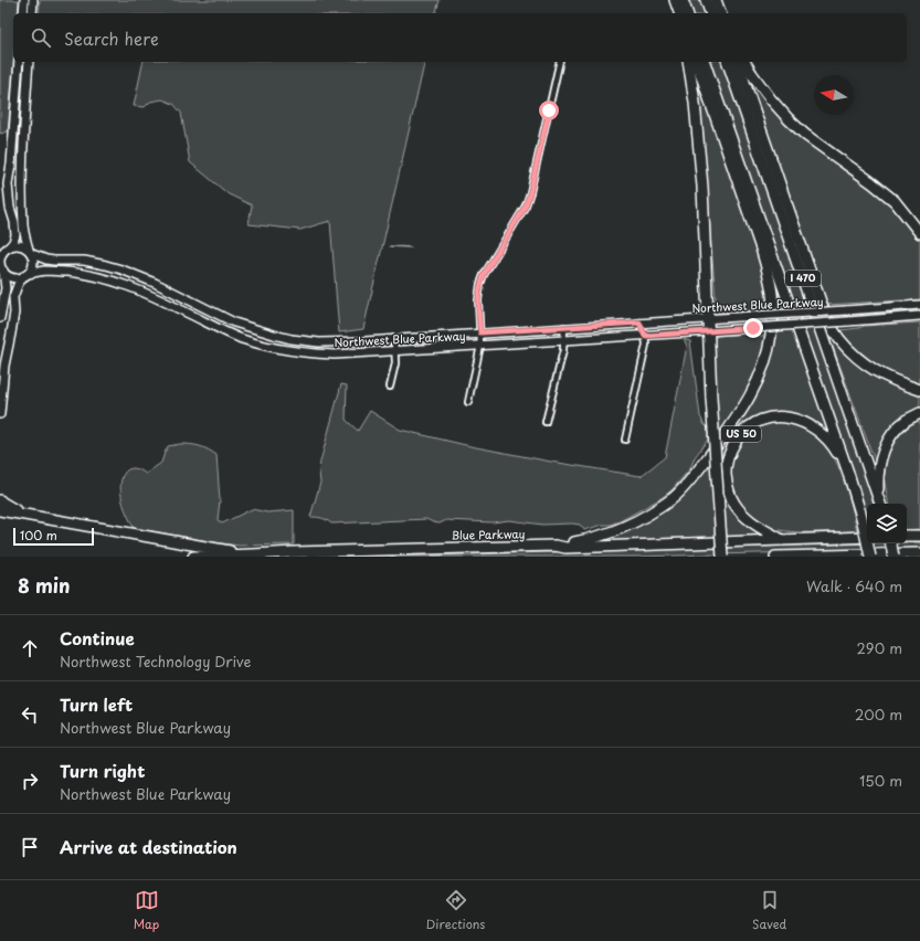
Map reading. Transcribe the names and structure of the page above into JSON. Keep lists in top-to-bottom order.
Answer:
{
  "streets": {
    "highway": ["I 470", "US 50", "Blue Parkway"],
    "street": ["Northwest Blue Parkway"]
  },
  "crossings": [
    ["I 470", "US 50"],
    ["US 50", "Blue Parkway"]
  ],
  "scale_bar": "100 m",
  "north": "left",
  "page": {
    "search": "Search here",
    "scale": "100 m",
    "heading": ["8 min", "Walk · 640 m"],
    "list": [
      ["Continue", "Northwest Technology Drive", "290 m"],
      ["Turn left", "Northwest Blue Parkway", "200 m"],
      ["Turn right", "Northwest Blue Parkway", "150 m"],
      "Arrive at destination"
    ],
    "nav": ["Map", "Directions", "Saved"]
  }
}
